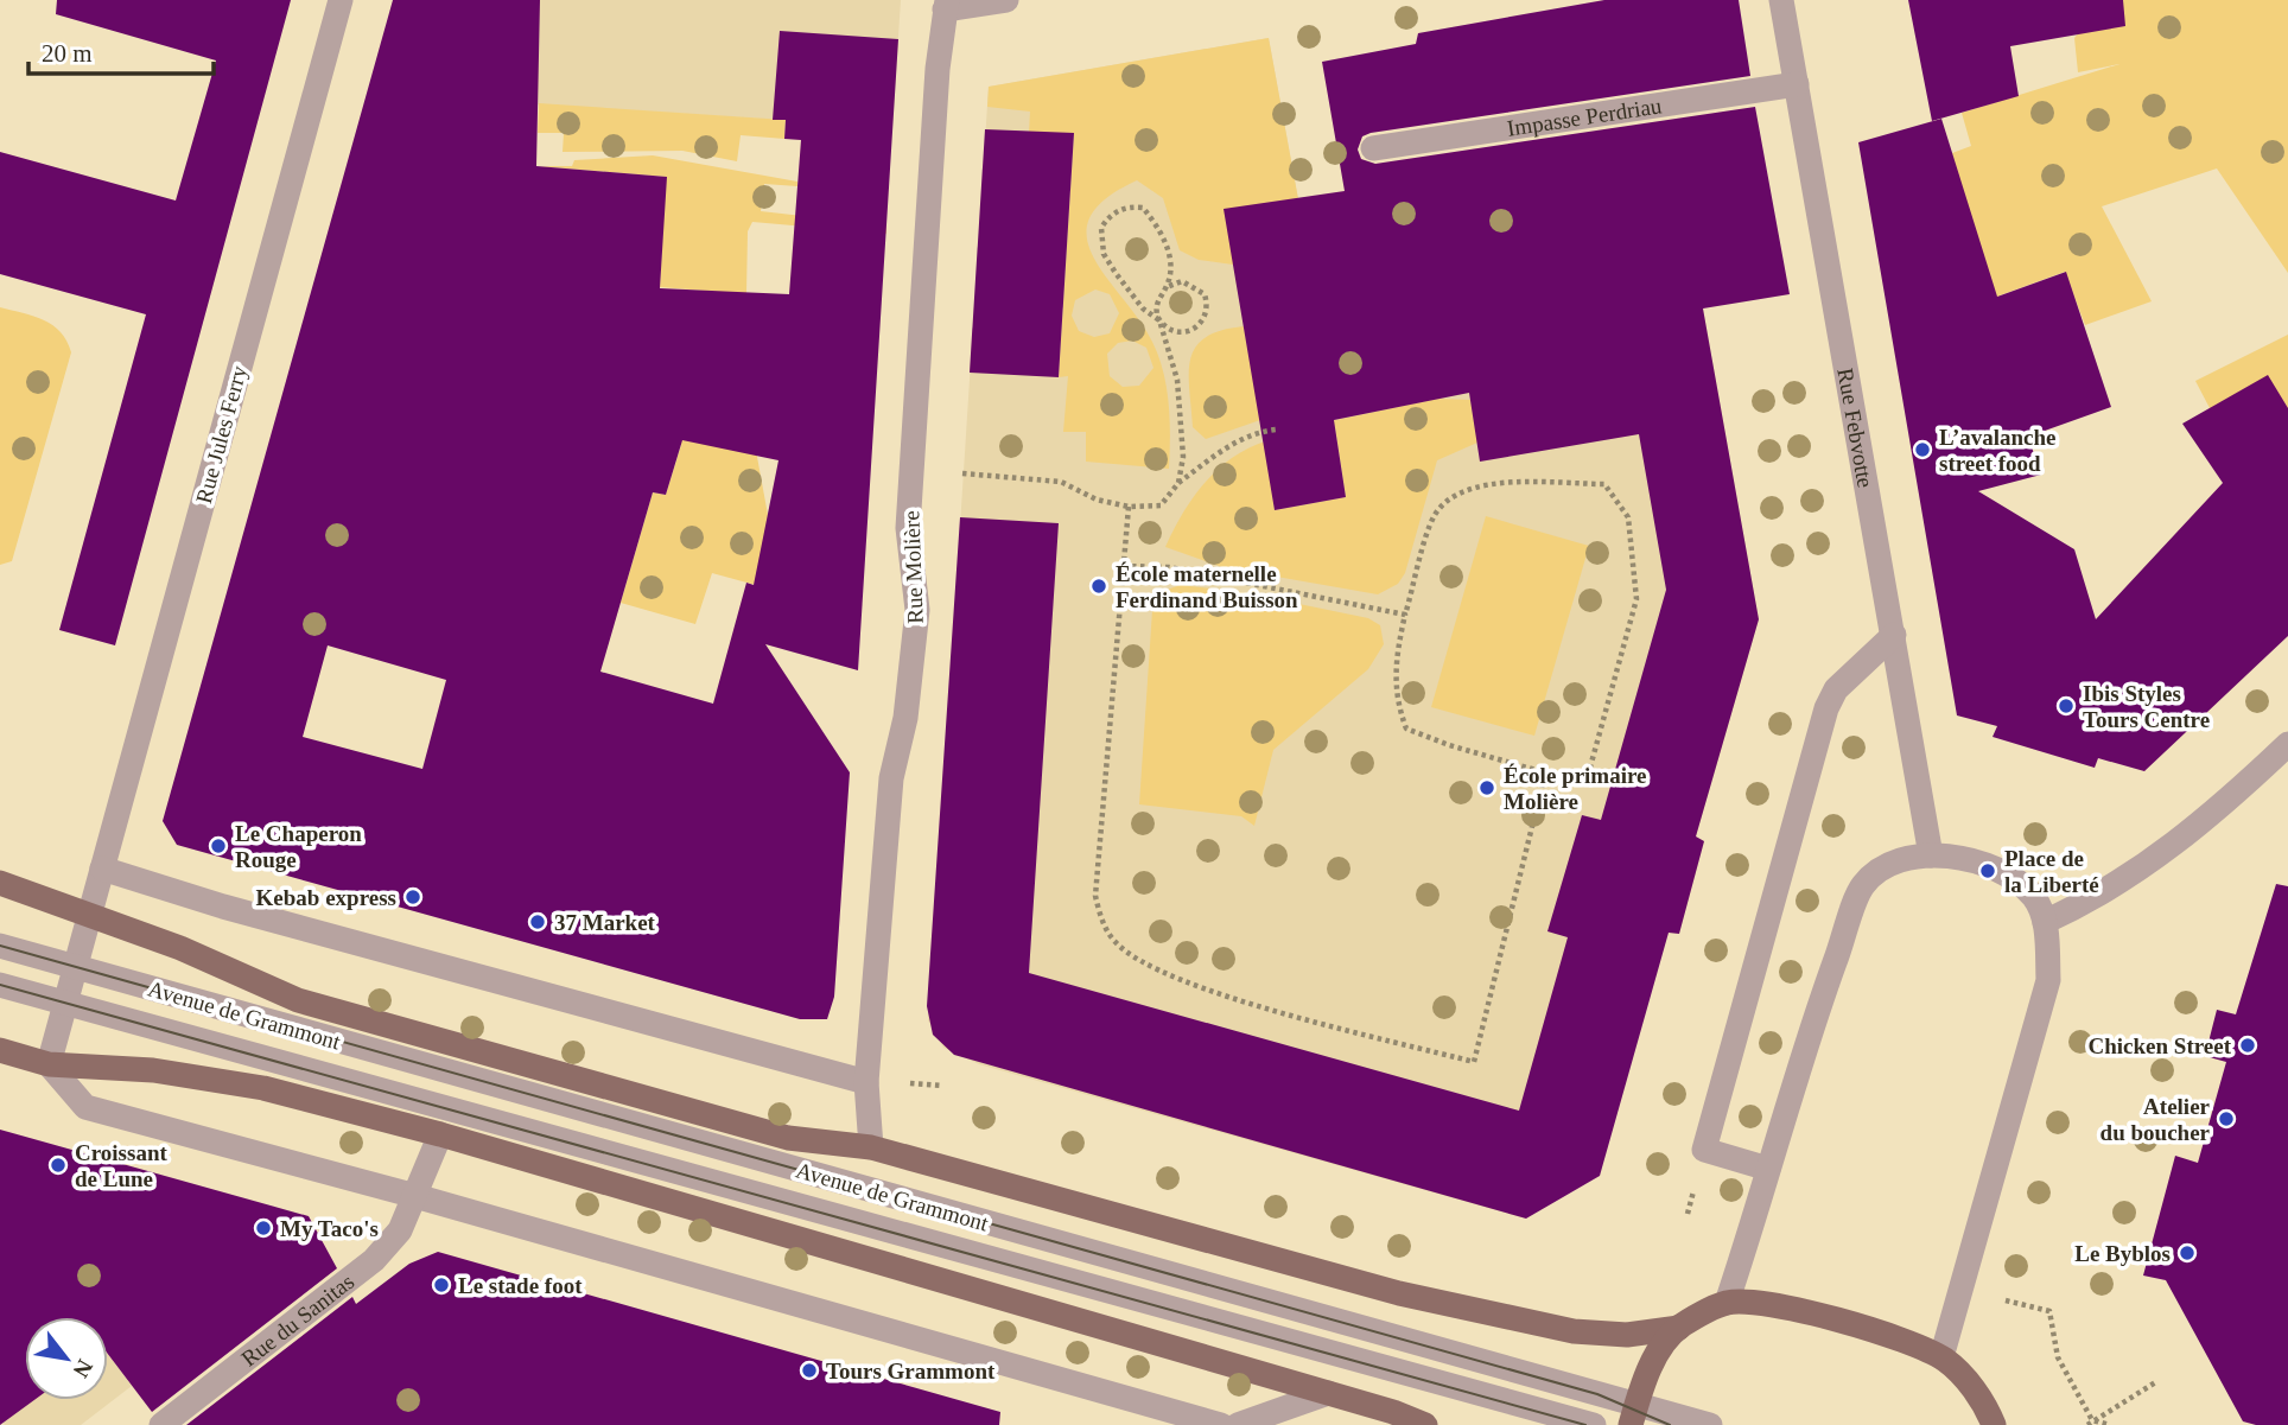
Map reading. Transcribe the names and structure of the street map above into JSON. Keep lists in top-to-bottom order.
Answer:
{
  "streets": {
    "main road": ["Avenue de Grammont"],
    "street": [
      "Impasse Perdriau",
      "Rue Febvotte",
      "Rue Jules Ferry",
      "Rue Molière",
      "Rue du Sanitas"
    ]
  },
  "crossings": [
    ["Impasse Perdriau", "Rue Febvotte"],
    ["Rue Molière", "Avenue de Grammont"]
  ],
  "places": [
    "L’avalanche street food",
    "École maternelle Ferdinand Buisson",
    "Ibis Styles Tours Centre",
    "École primaire Molière",
    "Le Chaperon Rouge",
    "Place de la Liberté",
    "Kebab express",
    "37 Market",
    "Chicken Street",
    "Atelier du boucher",
    "Croissant de Lune",
    "My Taco's",
    "Le Byblos",
    "Le stade foot",
    "Tours Grammont"
  ],
  "scale_bar": "20 m",
  "north": "bottom right"
}
